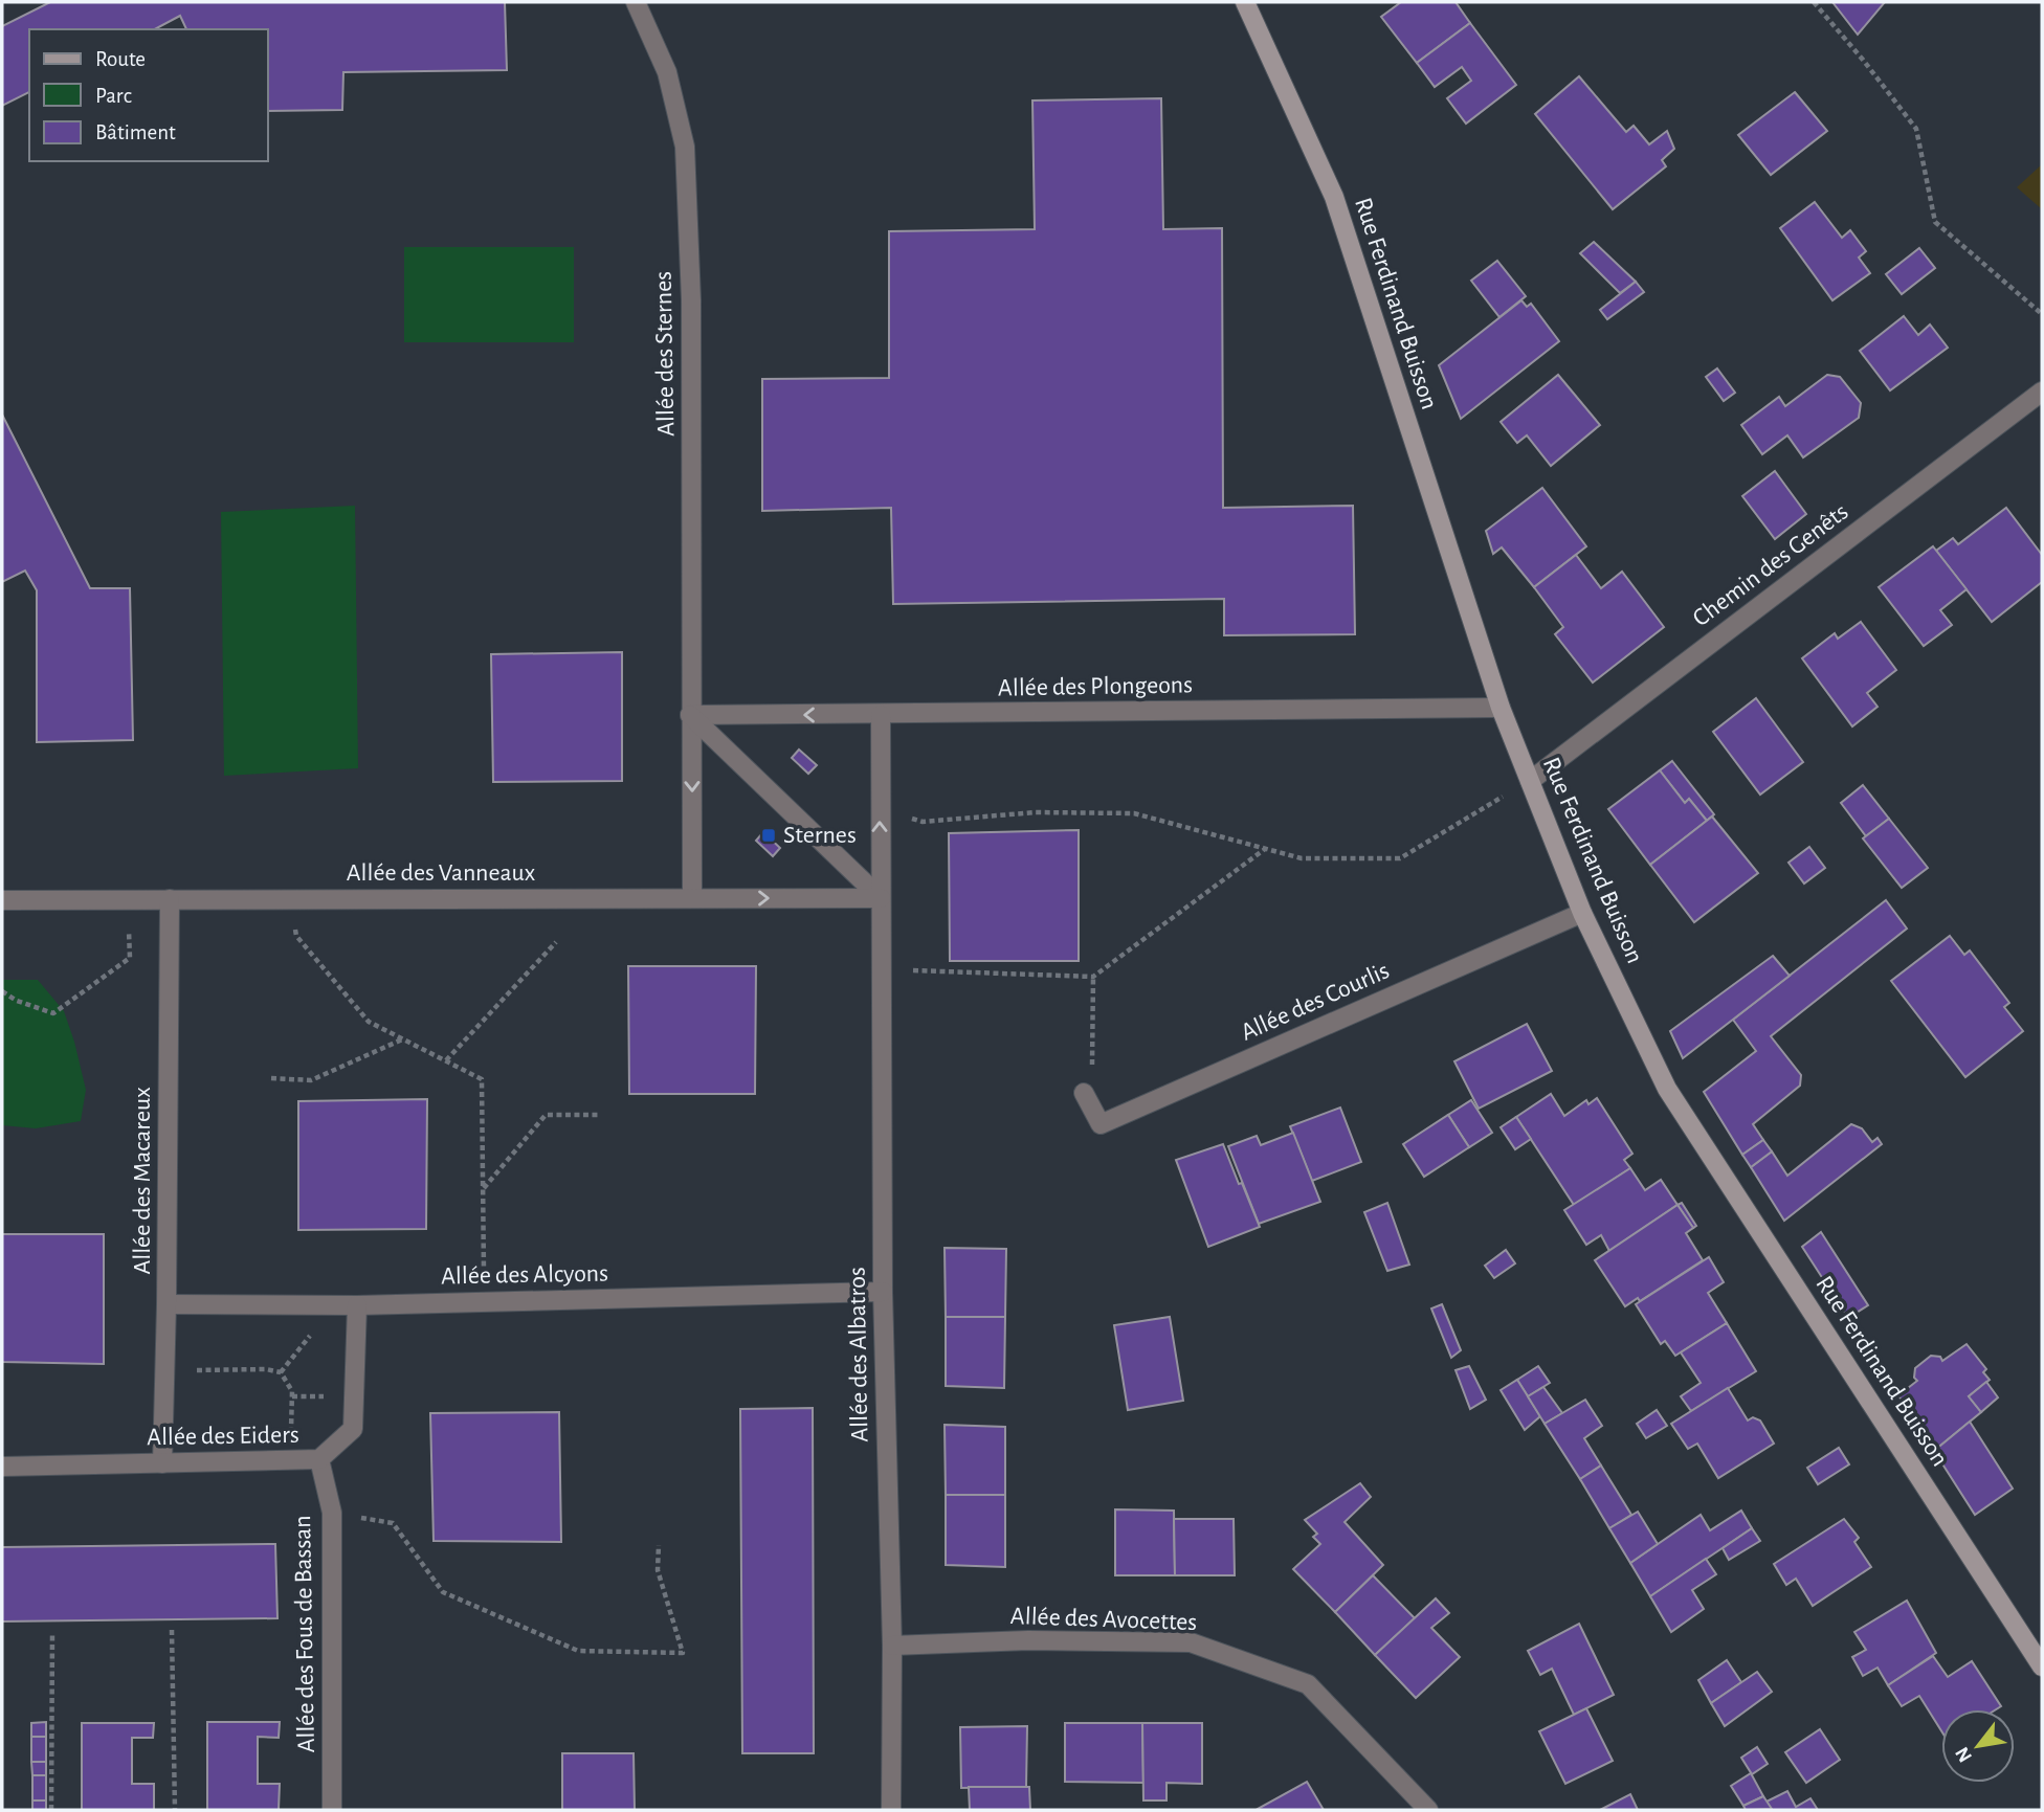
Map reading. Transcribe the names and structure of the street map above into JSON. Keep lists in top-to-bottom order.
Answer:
{
  "streets": {
    "street": [
      "Rue Ferdinand Buisson",
      "Allée des Sternes",
      "Chemin des Genêts",
      "Allée des Plongeons",
      "Allée des Vanneaux",
      "Allée des Courlis",
      "Allée des Macareux",
      "Allée des Alcyons",
      "Allée des Albatros",
      "Allée des Eiders",
      "Allée des Avocettes",
      "Allée des Fous de Bassan"
    ]
  },
  "crossings": [
    ["Rue Ferdinand Buisson", "Chemin des Genêts"],
    ["Rue Ferdinand Buisson", "Allée des Plongeons"],
    ["Rue Ferdinand Buisson", "Allée des Courlis"],
    ["Allée des Sternes", "Allée des Plongeons"],
    ["Allée des Sternes", "Allée des Vanneaux"],
    ["Allée des Plongeons", "Allée des Albatros"],
    ["Allée des Vanneaux", "Allée des Macareux"],
    ["Allée des Vanneaux", "Allée des Albatros"],
    ["Allée des Macareux", "Allée des Alcyons"],
    ["Allée des Macareux", "Allée des Eiders"],
    ["Allée des Alcyons", "Allée des Albatros"],
    ["Allée des Alcyons", "Allée des Eiders"],
    ["Allée des Albatros", "Allée des Avocettes"],
    ["Allée des Eiders", "Allée des Fous de Bassan"]
  ],
  "places": {
    "transit": ["Sternes"]
  },
  "legend": ["Route", "Parc", "Bâtiment"],
  "north": "bottom left"
}
